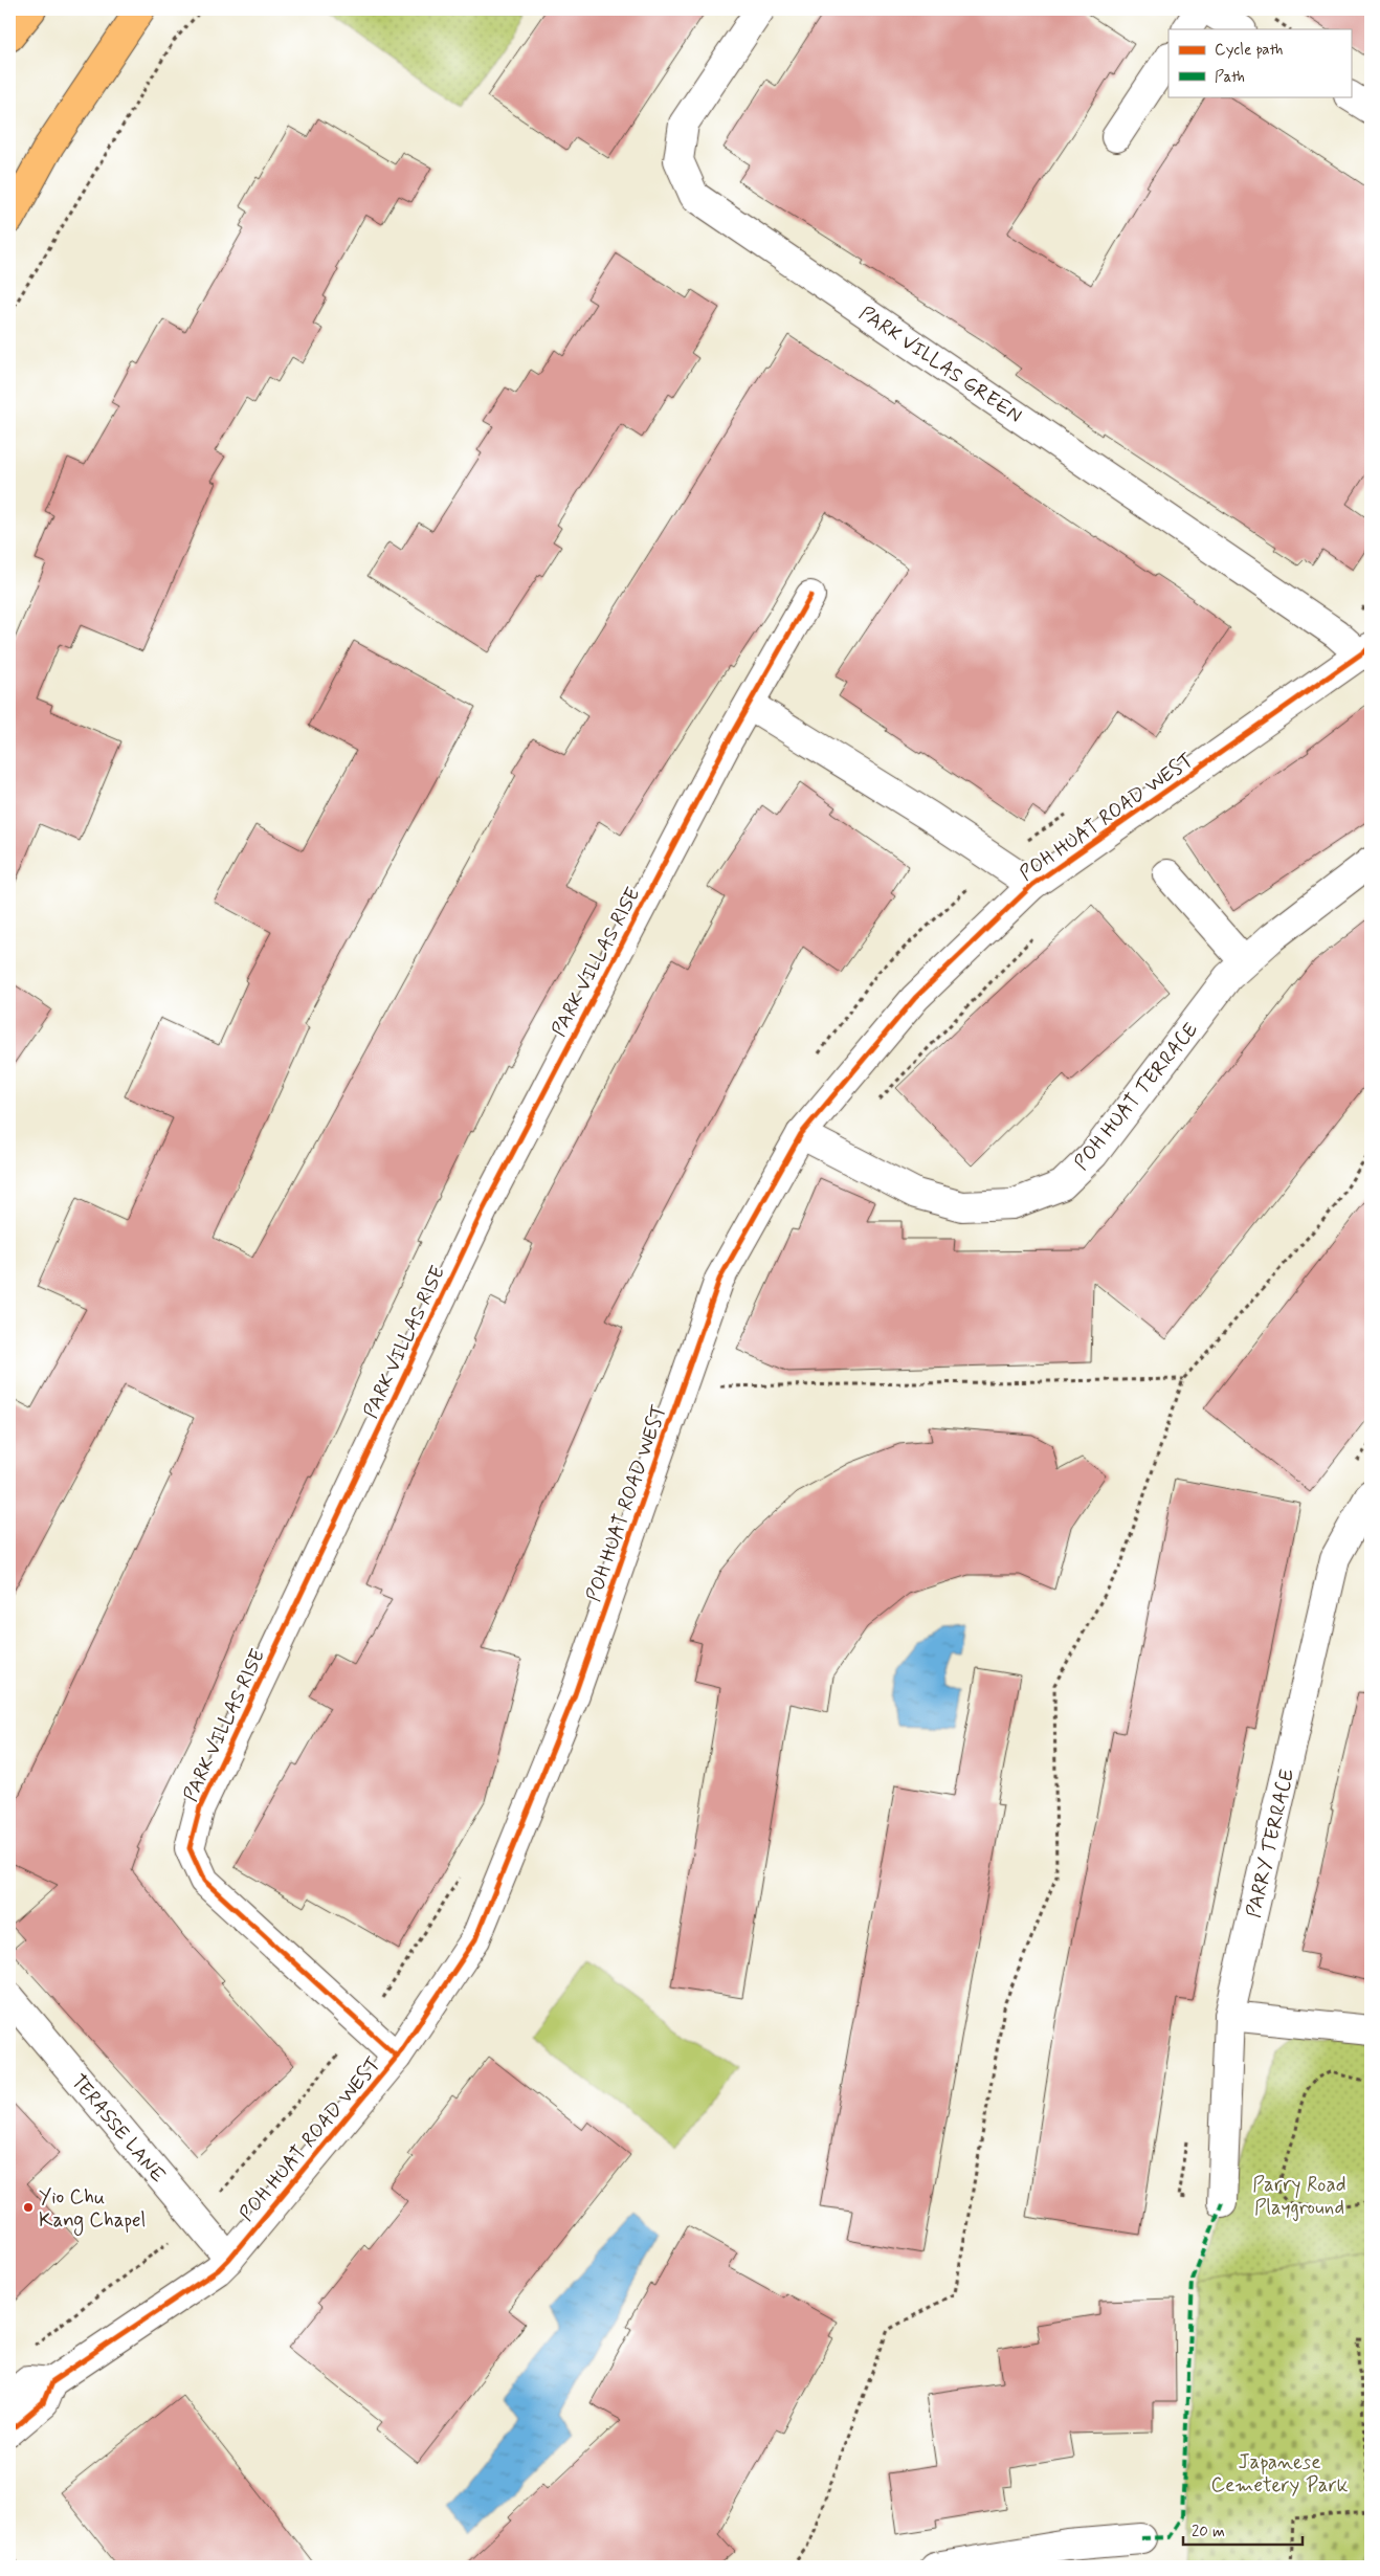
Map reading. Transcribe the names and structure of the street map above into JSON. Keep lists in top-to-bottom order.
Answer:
{
  "streets": {
    "street": [
      "PARK VILLAS GREEN",
      "POH HUAT ROAD WEST",
      "PARK VILLAS RISE",
      "POH HUAT TERRACE",
      "PARRY TERRACE",
      "TERASSE LANE"
    ]
  },
  "crossings": [
    ["PARK VILLAS GREEN", "POH HUAT ROAD WEST"],
    ["POH HUAT ROAD WEST", "PARK VILLAS RISE"],
    ["POH HUAT ROAD WEST", "POH HUAT TERRACE"],
    ["POH HUAT ROAD WEST", "TERASSE LANE"]
  ],
  "parks": ["Parry Road Playground", "Japanese Cemetery Park"],
  "places": ["Yio Chu Kang Chapel"],
  "legend": ["Cycle path", "Path"],
  "scale_bar": "20 m"
}
